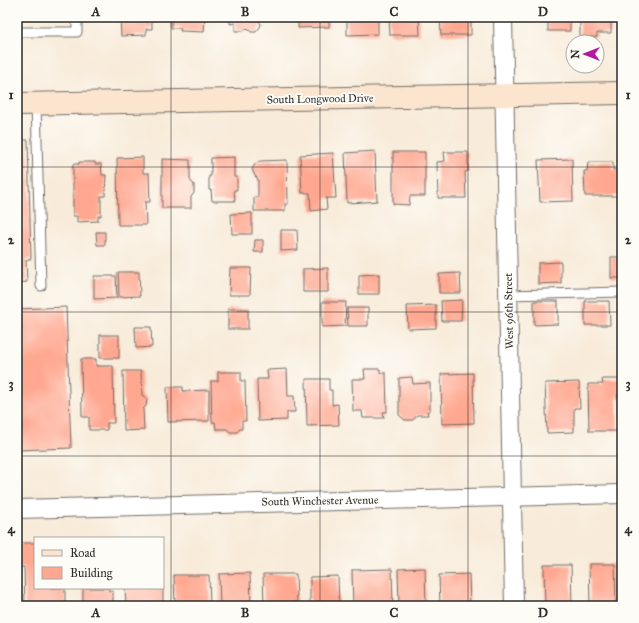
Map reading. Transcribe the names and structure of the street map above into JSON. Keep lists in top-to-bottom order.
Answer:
{
  "streets": {
    "street": ["South Longwood Drive", "West 96th Street", "South Winchester Avenue"]
  },
  "crossings": [
    ["South Longwood Drive", "West 96th Street"],
    ["West 96th Street", "South Winchester Avenue"]
  ],
  "legend": ["Road", "Building"],
  "north": "left",
  "grid": {
    "columns": [
      "A",
      "B",
      "C",
      "D"
    ],
    "rows": [
      "1",
      "2",
      "3",
      "4"
    ]
  }
}
